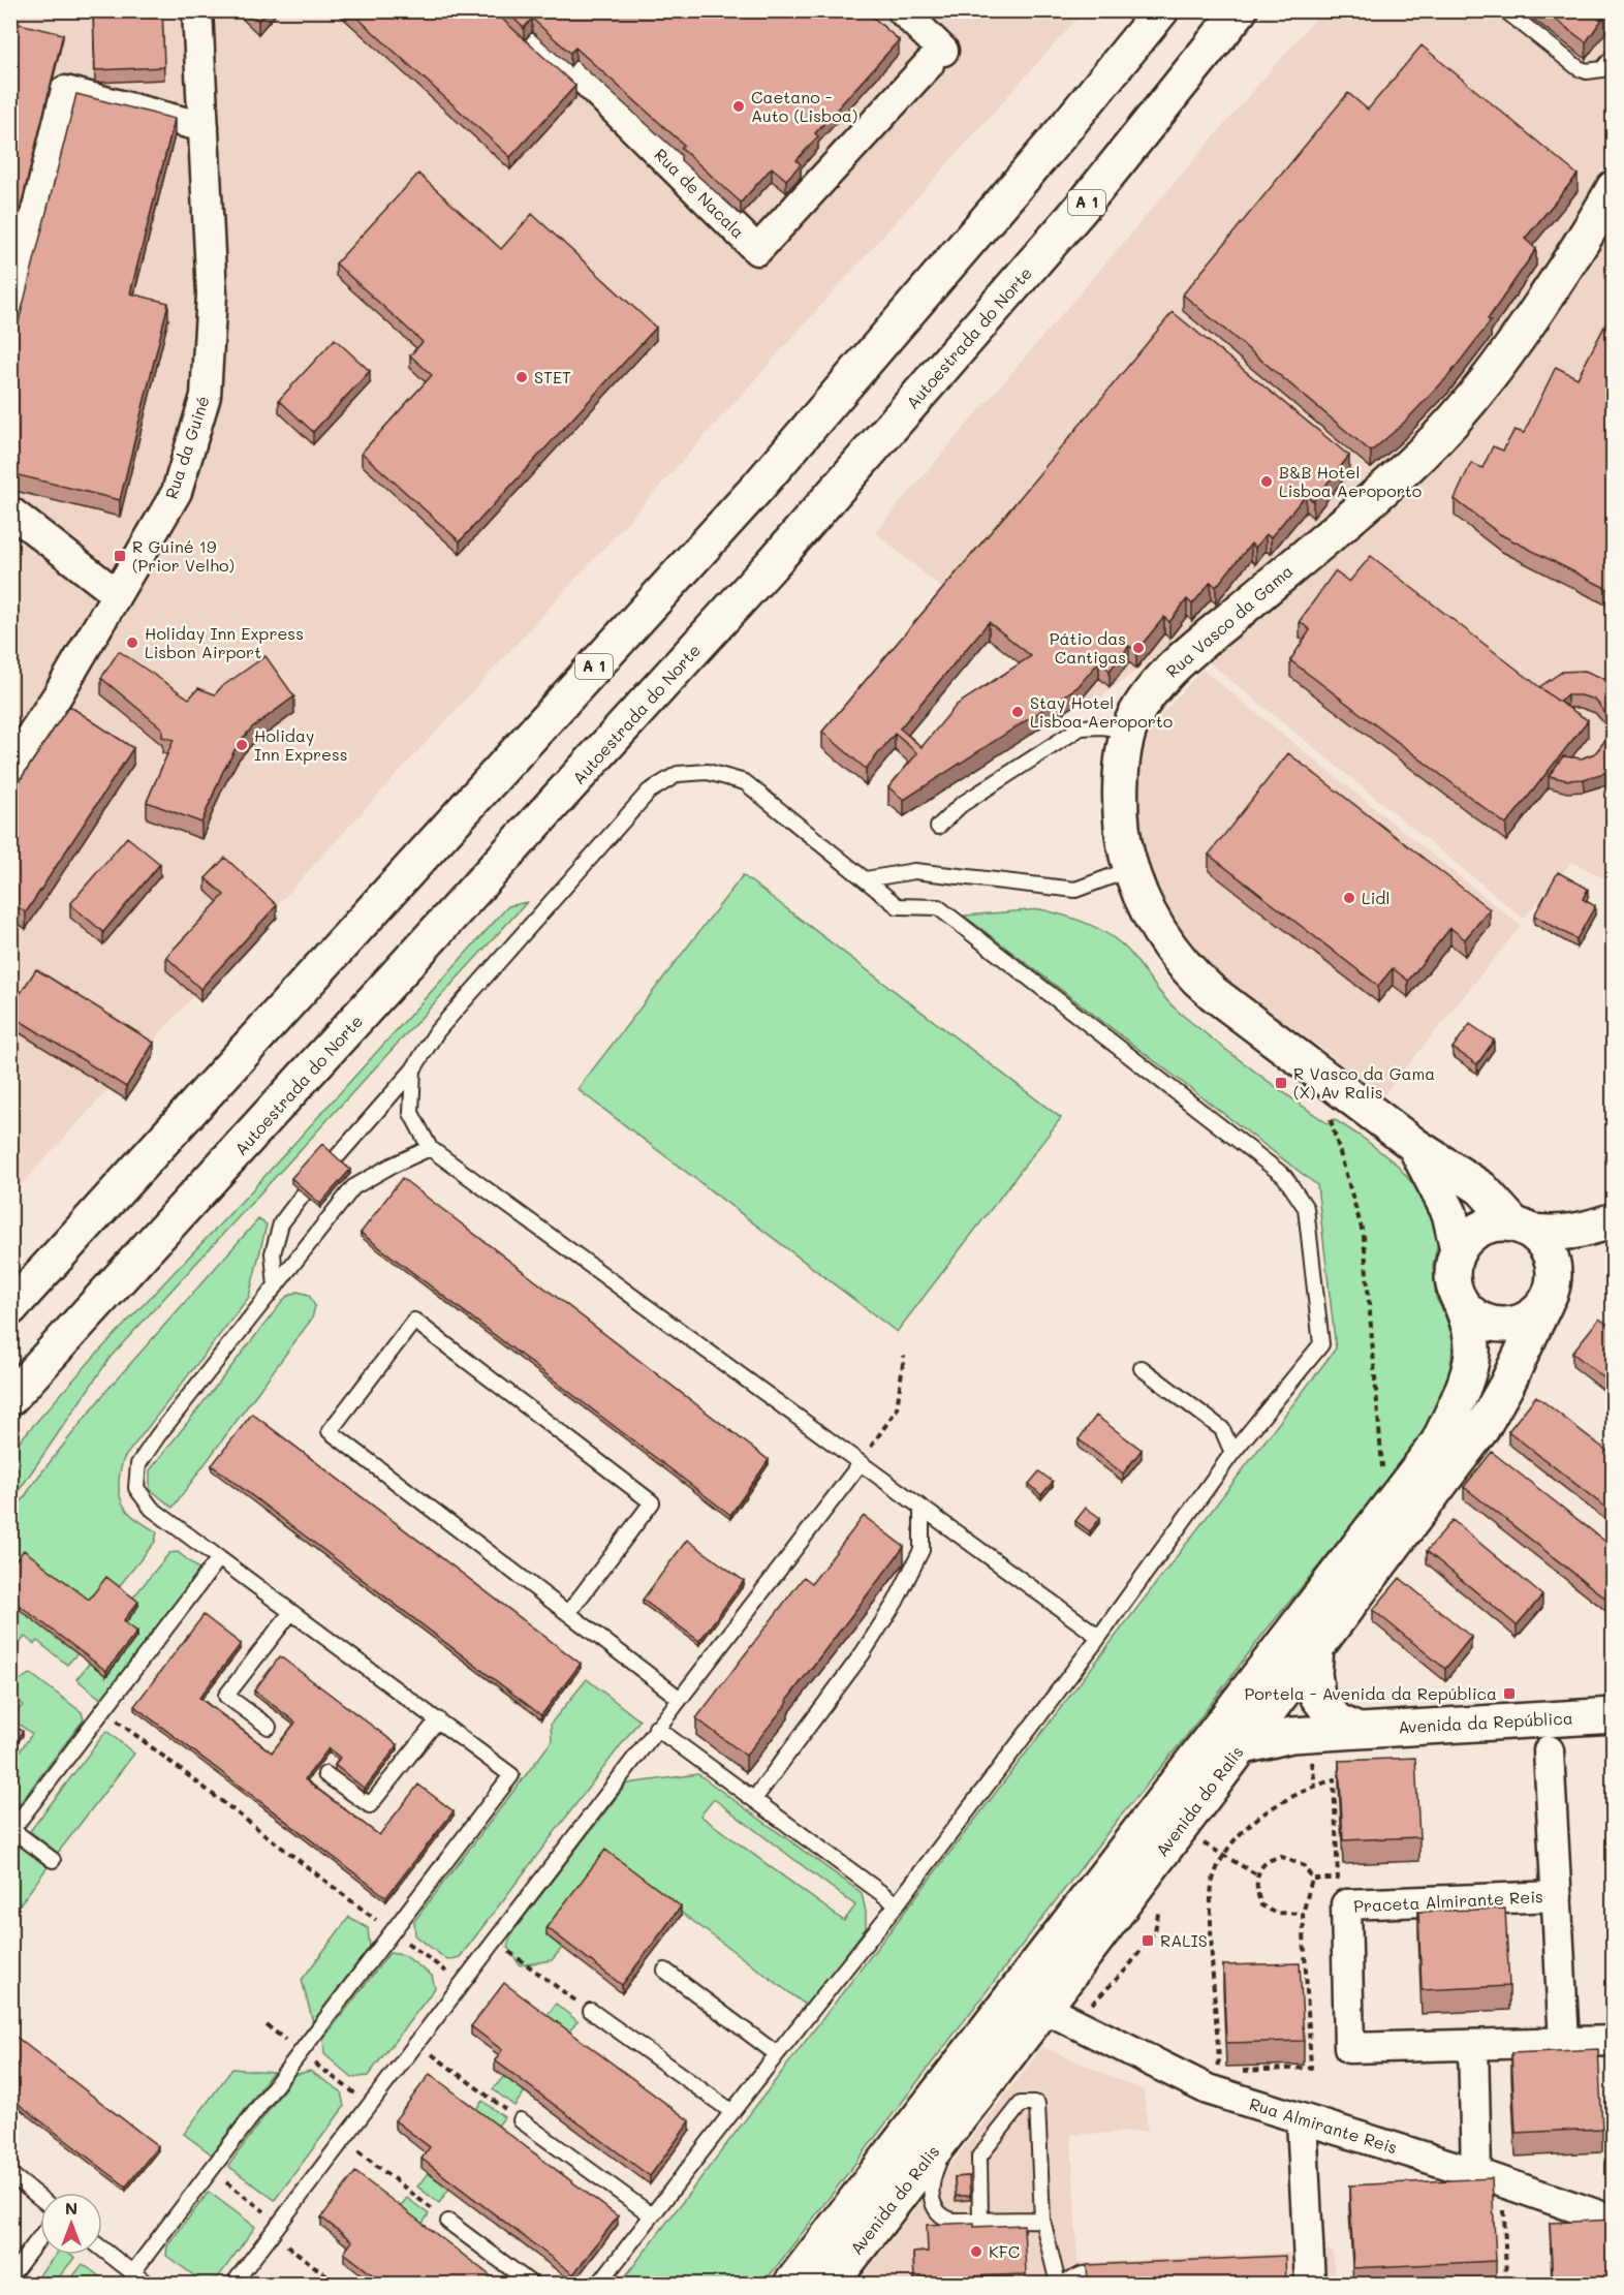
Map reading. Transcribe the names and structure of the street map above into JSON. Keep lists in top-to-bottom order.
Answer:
{
  "streets": {
    "main road": [
      "A 1",
      "Autoestrada do Norte",
      "Rua Vasco da Gama",
      "Avenida da República",
      "Avenida do Ralis"
    ],
    "street": [
      "Rua de Nacala",
      "Rua da Guiné",
      "Praceta Almirante Reis",
      "Rua Almirante Reis"
    ]
  },
  "crossings": [
    ["Rua Vasco da Gama", "Avenida do Ralis"],
    ["Avenida da República", "Avenida do Ralis"],
    ["Avenida do Ralis", "Rua Almirante Reis"]
  ],
  "places": {
    "other": [
      "Caetano - Auto (Lisboa)",
      "STET",
      "B&B Hotel Lisboa Aeroporto",
      "Holiday Inn Express Lisbon Airport",
      "Pátio das Cantigas",
      "Stay Hotel Lisboa Aeroporto",
      "Holiday Inn Express",
      "Lidl",
      "KFC"
    ],
    "transit": [
      "R Guiné 19 (Prior Velho)",
      "R Vasco da Gama (X) Av Ralis",
      "Portela - Avenida da República",
      "RALIS"
    ]
  },
  "north": "top"
}
